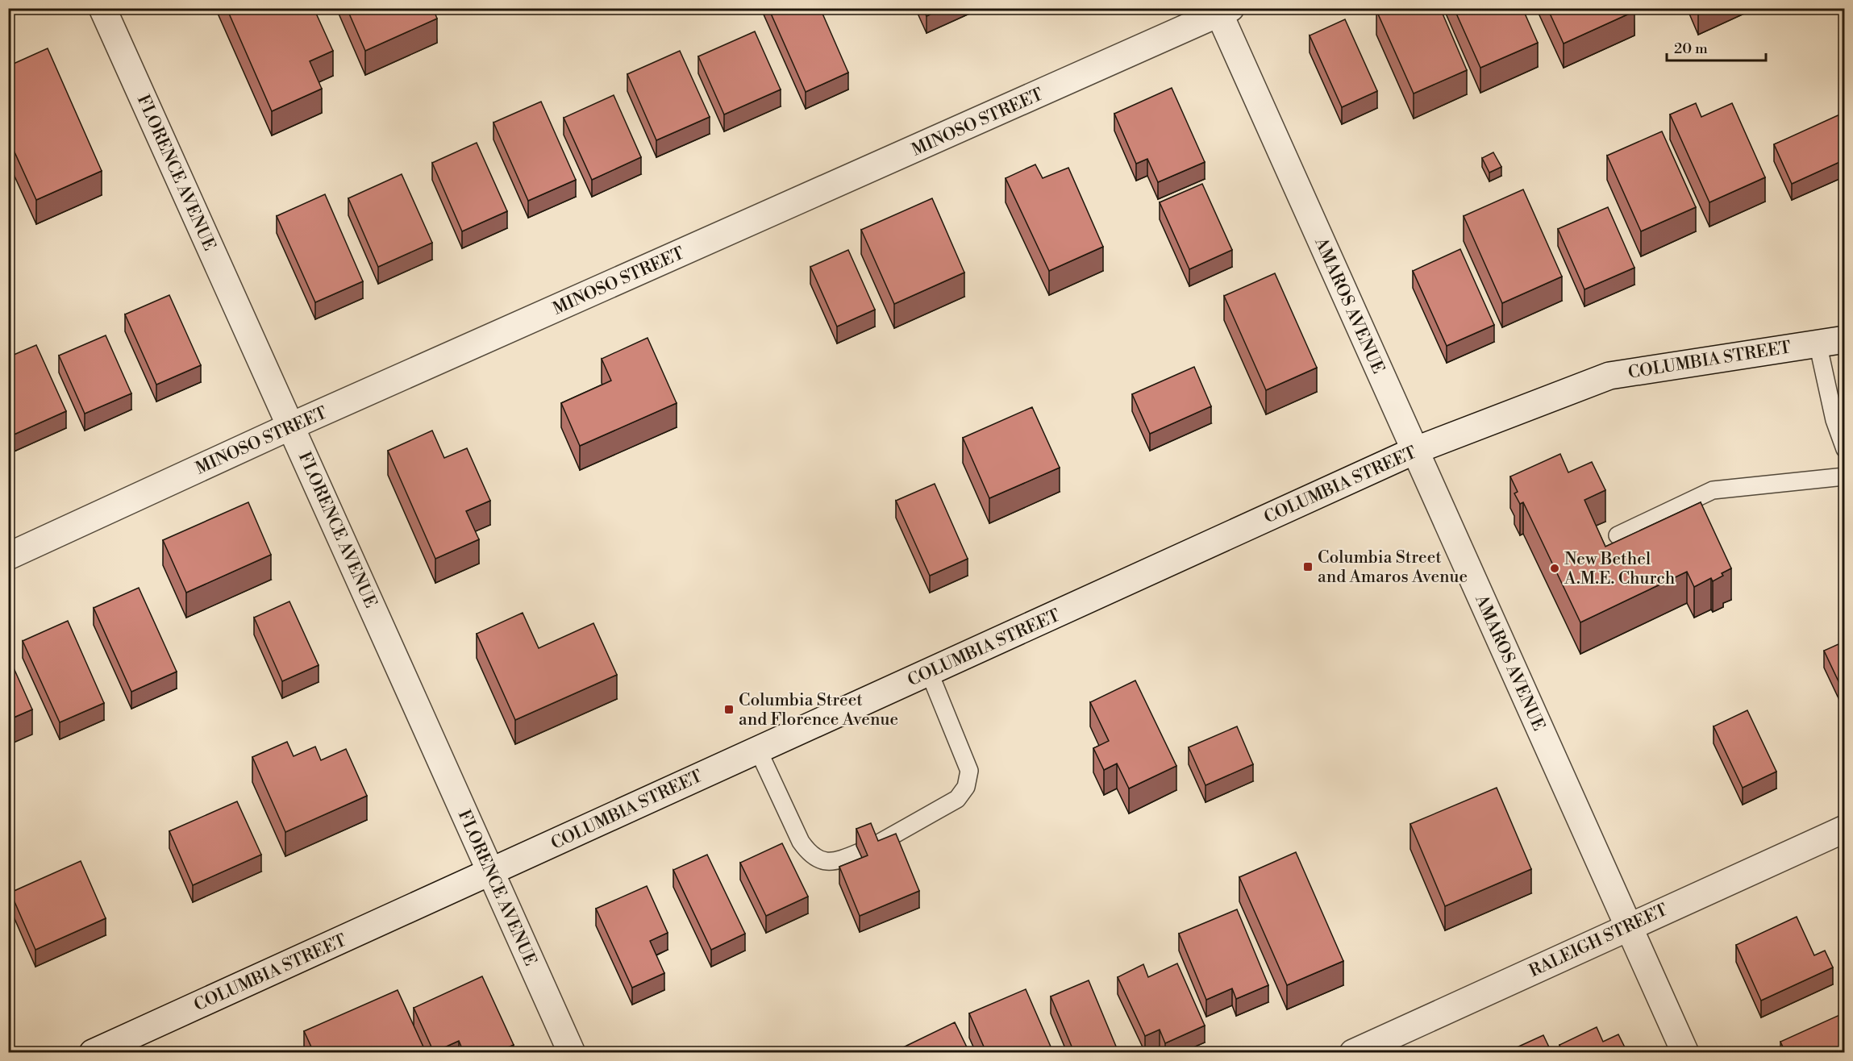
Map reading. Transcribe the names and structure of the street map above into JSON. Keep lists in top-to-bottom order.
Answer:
{
  "streets": {
    "street": [
      "MINOSO STREET",
      "FLORENCE AVENUE",
      "AMAROS AVENUE",
      "COLUMBIA STREET",
      "RALEIGH STREET"
    ]
  },
  "crossings": [
    ["MINOSO STREET", "FLORENCE AVENUE"],
    ["MINOSO STREET", "AMAROS AVENUE"],
    ["FLORENCE AVENUE", "COLUMBIA STREET"],
    ["AMAROS AVENUE", "COLUMBIA STREET"],
    ["AMAROS AVENUE", "RALEIGH STREET"]
  ],
  "places": {
    "transit": ["Columbia Street and Amaros Avenue", "Columbia Street and Florence Avenue"],
    "other": ["New Bethel A.M.E. Church"]
  },
  "scale_bar": "20 m"
}
